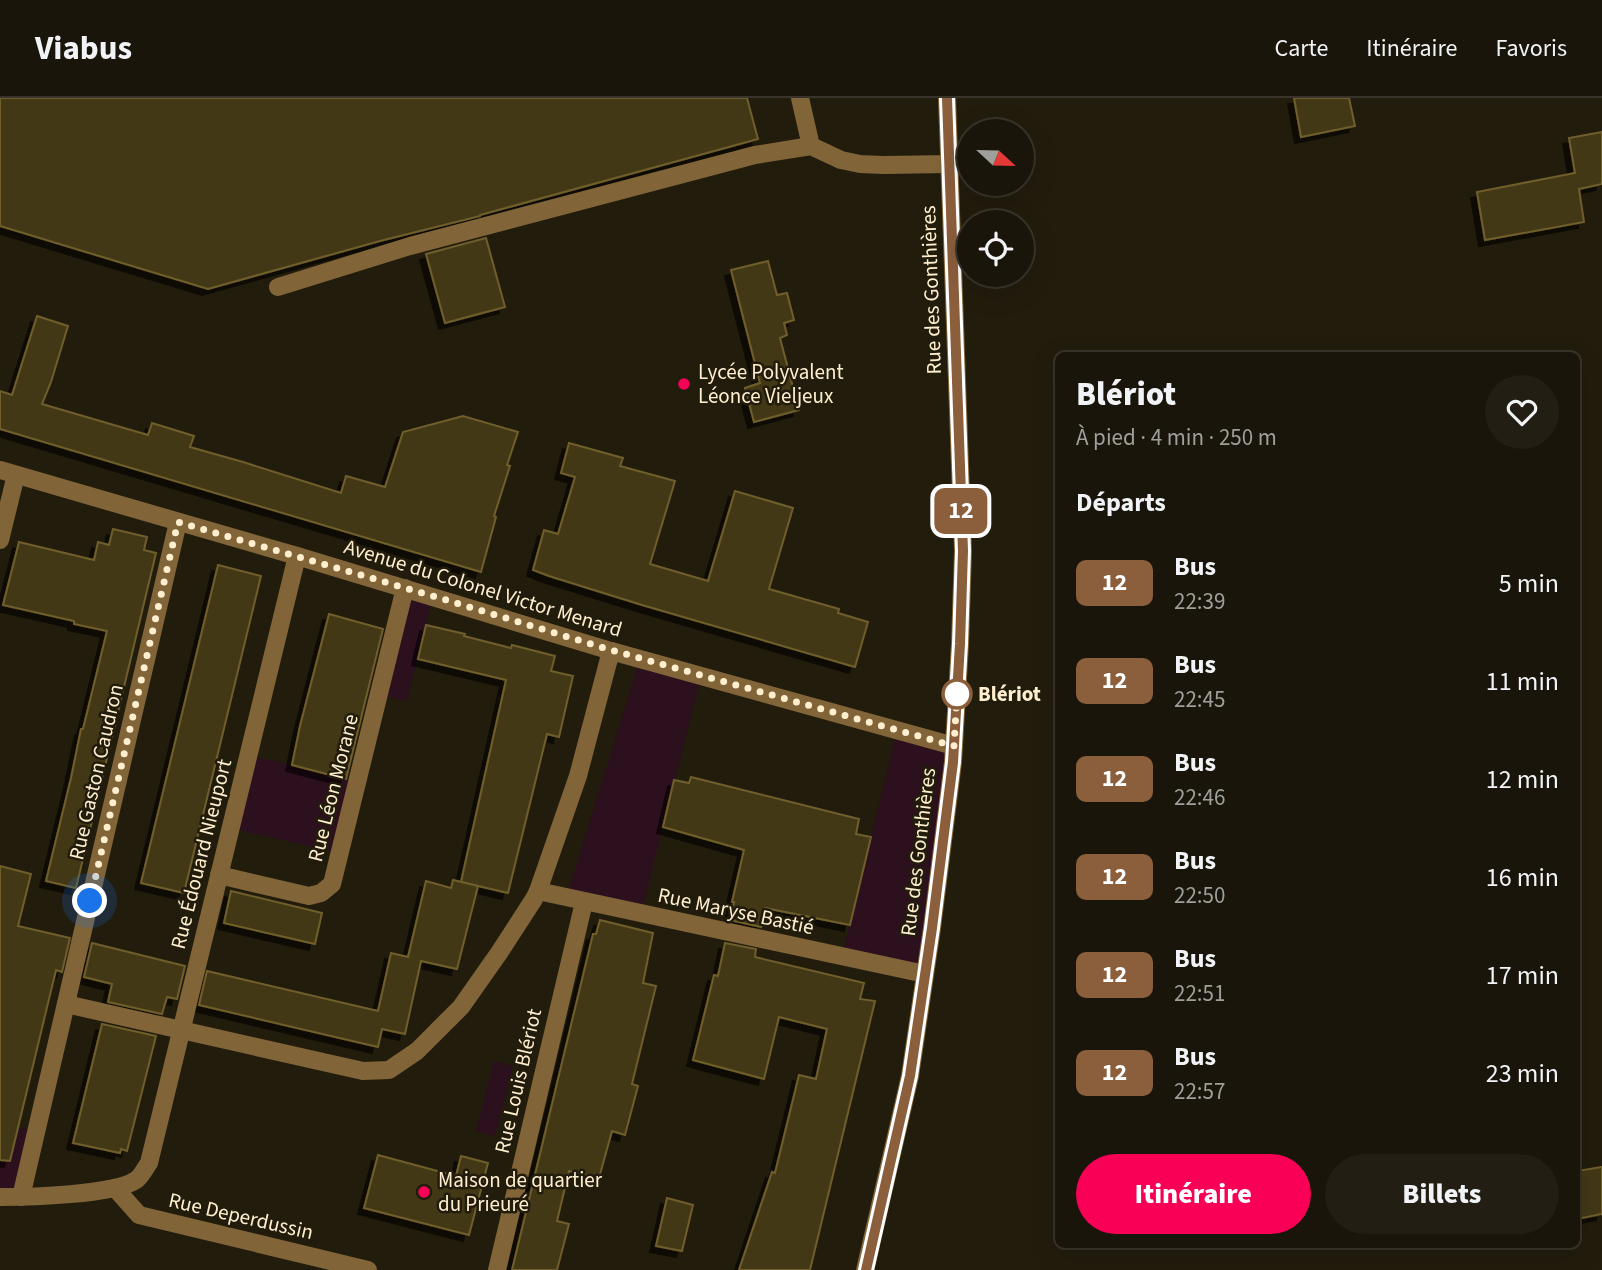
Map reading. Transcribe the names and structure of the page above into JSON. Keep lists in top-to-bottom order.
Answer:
{
  "streets": {
    "street": [
      "Rue des Gonthières",
      "Avenue du Colonel Victor Menard",
      "Rue Gaston Caudron",
      "Rue Léon Morane",
      "Rue Édouard Nieuport",
      "Rue Maryse Bastié",
      "Rue Louis Blériot",
      "Rue Deperdussin"
    ]
  },
  "crossings": [
    ["Rue des Gonthières", "Avenue du Colonel Victor Menard"],
    ["Rue des Gonthières", "Rue Maryse Bastié"],
    ["Avenue du Colonel Victor Menard", "Rue Gaston Caudron"],
    ["Avenue du Colonel Victor Menard", "Rue Léon Morane"],
    ["Avenue du Colonel Victor Menard", "Rue Édouard Nieuport"],
    ["Rue Léon Morane", "Rue Édouard Nieuport"],
    ["Rue Édouard Nieuport", "Rue Deperdussin"],
    ["Rue Maryse Bastié", "Rue Louis Blériot"]
  ],
  "places": ["Lycée Polyvalent Léonce Vieljeux", "Blériot", "Maison de quartier du Prieuré"],
  "lines": ["bus line 12"],
  "north": "right",
  "page": {
    "header": "Viabus",
    "nav": ["Carte", "Itinéraire", "Favoris"],
    "on_map": "12",
    "heading": [
      ["Blériot", "À pied · 4 min · 250 m"],
      "Départs"
    ],
    "list": [
      {
        "mark": "12",
        "name": "Bus",
        "note": "22:39",
        "value": "5 min"
      },
      {
        "mark": "12",
        "name": "Bus",
        "note": "22:45",
        "value": "11 min"
      },
      {
        "mark": "12",
        "name": "Bus",
        "note": "22:46",
        "value": "12 min"
      },
      {
        "mark": "12",
        "name": "Bus",
        "note": "22:50",
        "value": "16 min"
      },
      {
        "mark": "12",
        "name": "Bus",
        "note": "22:51",
        "value": "17 min"
      },
      {
        "mark": "12",
        "name": "Bus",
        "note": "22:57",
        "value": "23 min"
      }
    ],
    "buttons": ["Itinéraire", "Billets"]
  }
}
